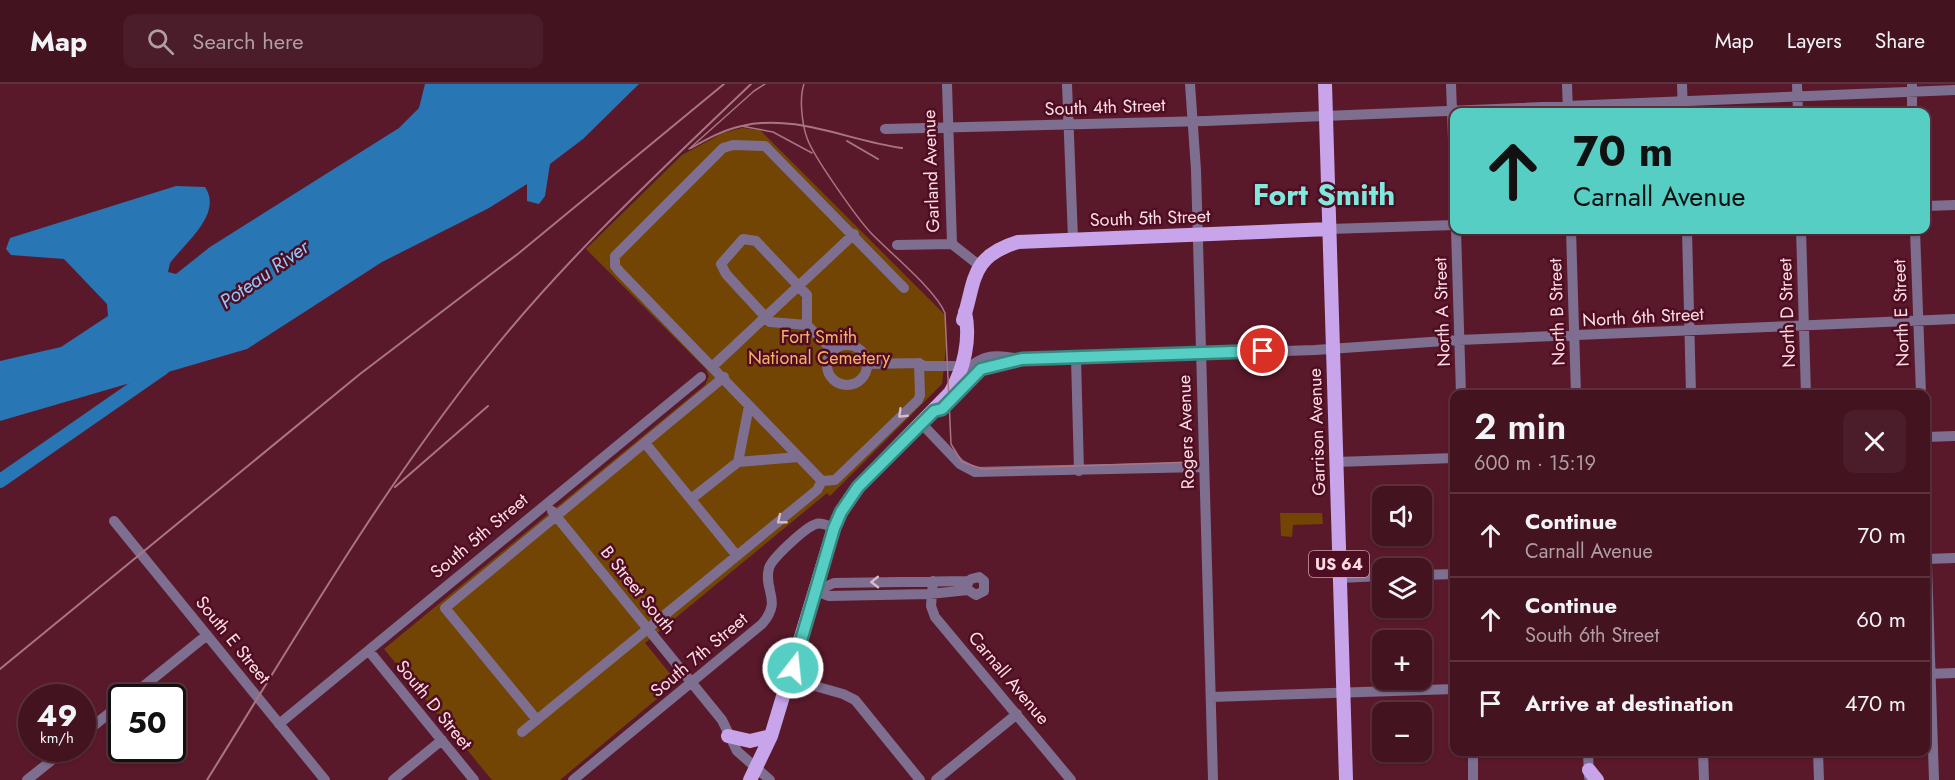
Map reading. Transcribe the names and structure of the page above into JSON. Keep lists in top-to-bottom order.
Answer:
{
  "streets": {
    "main road": ["South 5th Street", "Garrison Avenue", "US 64"],
    "street": [
      "South 4th Street",
      "Garland Avenue",
      "North A Street",
      "North B Street",
      "North D Street",
      "North E Street",
      "North 6th Street",
      "Rogers Avenue",
      "B Street South",
      "South E Street",
      "South 7th Street",
      "Carnall Avenue",
      "South D Street"
    ]
  },
  "crossings": [
    ["South 4th Street", "Garland Avenue"],
    ["South 4th Street", "Rogers Avenue"],
    ["South 4th Street", "Garrison Avenue"],
    ["Garland Avenue", "South 5th Street"],
    ["South 5th Street", "Rogers Avenue"],
    ["South 5th Street", "Garrison Avenue"],
    ["South 5th Street", "B Street South"],
    ["South 5th Street", "South E Street"],
    ["South 5th Street", "South D Street"],
    ["North A Street", "North 6th Street"],
    ["North B Street", "North 6th Street"],
    ["North D Street", "North 6th Street"],
    ["North E Street", "North 6th Street"],
    ["North 6th Street", "Rogers Avenue"],
    ["North 6th Street", "Garrison Avenue"],
    ["B Street South", "South 7th Street"]
  ],
  "districts": ["Fort Smith"],
  "water": ["Poteau River"],
  "parks": ["Fort Smith National Cemetery"],
  "page": {
    "header": "Map",
    "search": "Search here",
    "nav": ["Map", "Layers", "Share"],
    "turn": ["70 m", "Carnall Avenue"],
    "heading": ["2 min", "600 m · 15:19"],
    "map_buttons": ["+", "−"],
    "list": [
      {
        "name": "Continue",
        "note": "Carnall Avenue",
        "value": "70 m"
      },
      {
        "name": "Continue",
        "note": "South 6th Street",
        "value": "60 m"
      },
      {
        "name": "Arrive at destination",
        "value": "470 m"
      }
    ],
    "speed": "49 km/h",
    "limit": "50"
  }
}
